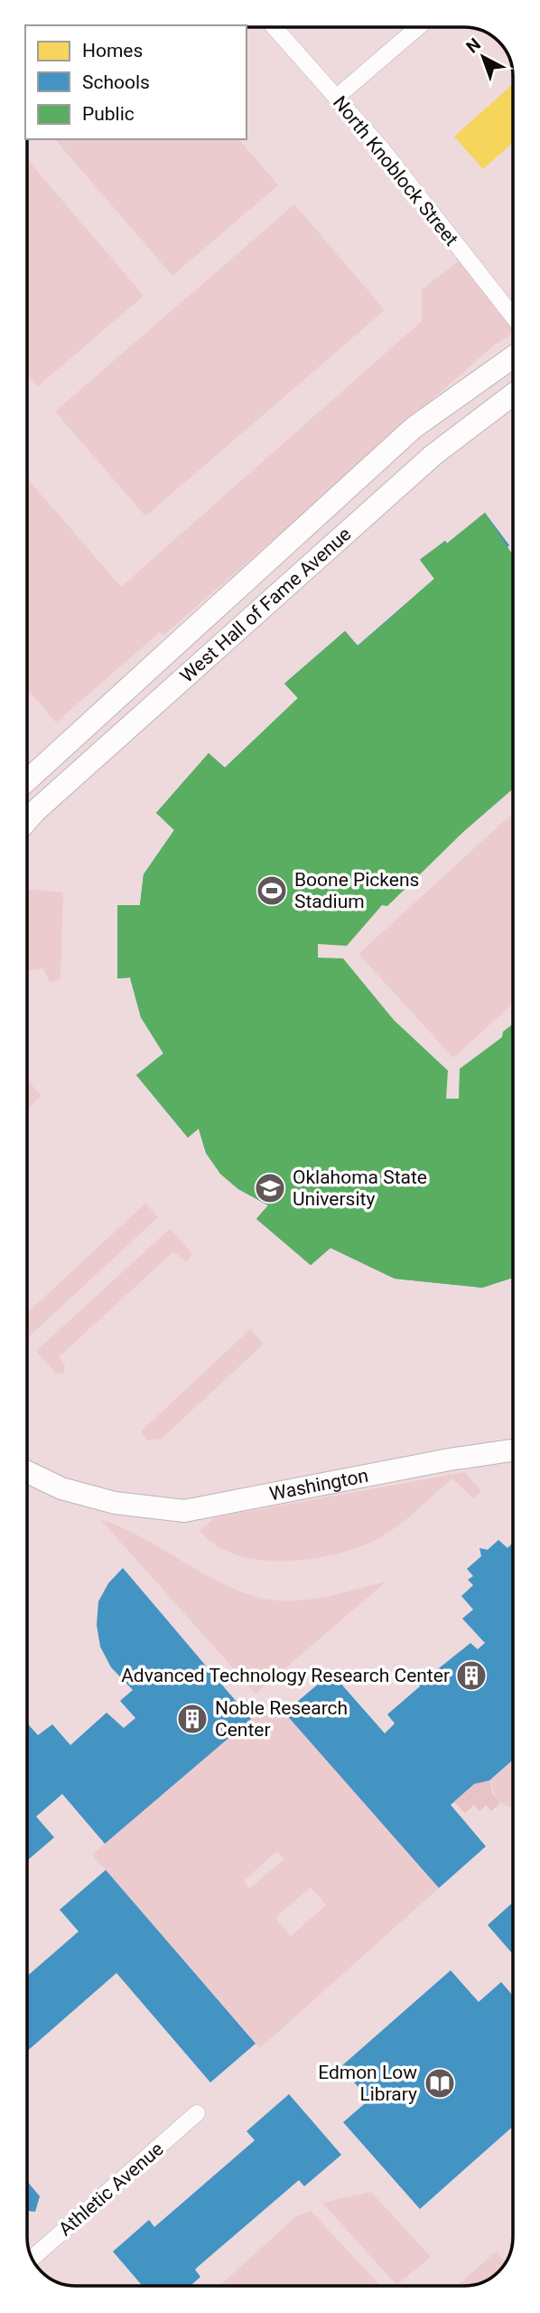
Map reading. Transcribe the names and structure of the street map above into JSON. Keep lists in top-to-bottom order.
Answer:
{
  "streets": {
    "main road": ["West Hall of Fame Avenue", "Washington"],
    "street": ["North Knoblock Street", "Athletic Avenue"]
  },
  "places": {
    "sports": ["Boone Pickens Stadium"],
    "school or university": ["Oklahoma State University"],
    "building": ["Advanced Technology Research Center", "Noble Research Center"],
    "library": ["Edmon Low Library"]
  },
  "legend": ["Homes", "Schools", "Public"],
  "north": "top left"
}
